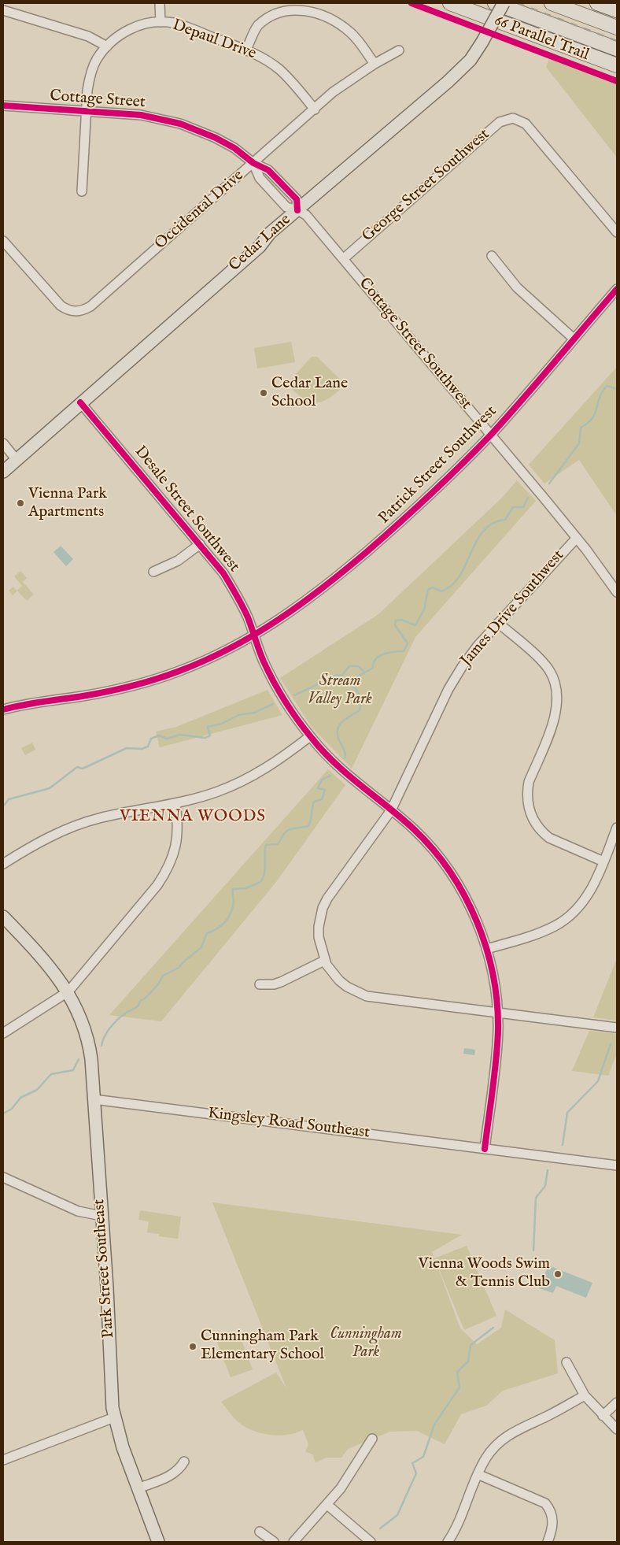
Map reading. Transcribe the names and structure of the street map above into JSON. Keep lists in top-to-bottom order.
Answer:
{
  "streets": {
    "main road": ["Cedar Lane", "Park Street Southeast"],
    "street": [
      "Depaul Drive",
      "Cottage Street",
      "George Street Southwest",
      "Occidental Drive",
      "Cottage Street Southwest",
      "Patrick Street Southwest",
      "Desale Street Southwest",
      "James Drive Southwest",
      "Kingsley Road Southeast"
    ],
    "cycle path": ["66 Parallel Trail"]
  },
  "crossings": [
    ["Depaul Drive", "Cottage Street"],
    ["Depaul Drive", "Occidental Drive"],
    ["Cottage Street", "Occidental Drive"],
    ["Cottage Street", "Cedar Lane"],
    ["Cottage Street", "Cottage Street Southwest"],
    ["George Street Southwest", "Cottage Street Southwest"],
    ["Cedar Lane", "Cottage Street Southwest"],
    ["Cedar Lane", "Desale Street Southwest"],
    ["Cottage Street Southwest", "Patrick Street Southwest"],
    ["Cottage Street Southwest", "James Drive Southwest"],
    ["Patrick Street Southwest", "Desale Street Southwest"],
    ["Desale Street Southwest", "James Drive Southwest"],
    ["Desale Street Southwest", "Kingsley Road Southeast"],
    ["Kingsley Road Southeast", "Park Street Southeast"]
  ],
  "districts": ["VIENNA WOODS"],
  "parks": ["Stream Valley Park", "Cunningham Park"],
  "places": [
    "Cedar Lane School",
    "Vienna Park Apartments",
    "Vienna Woods Swim & Tennis Club",
    "Cunningham Park Elementary School"
  ]
}
